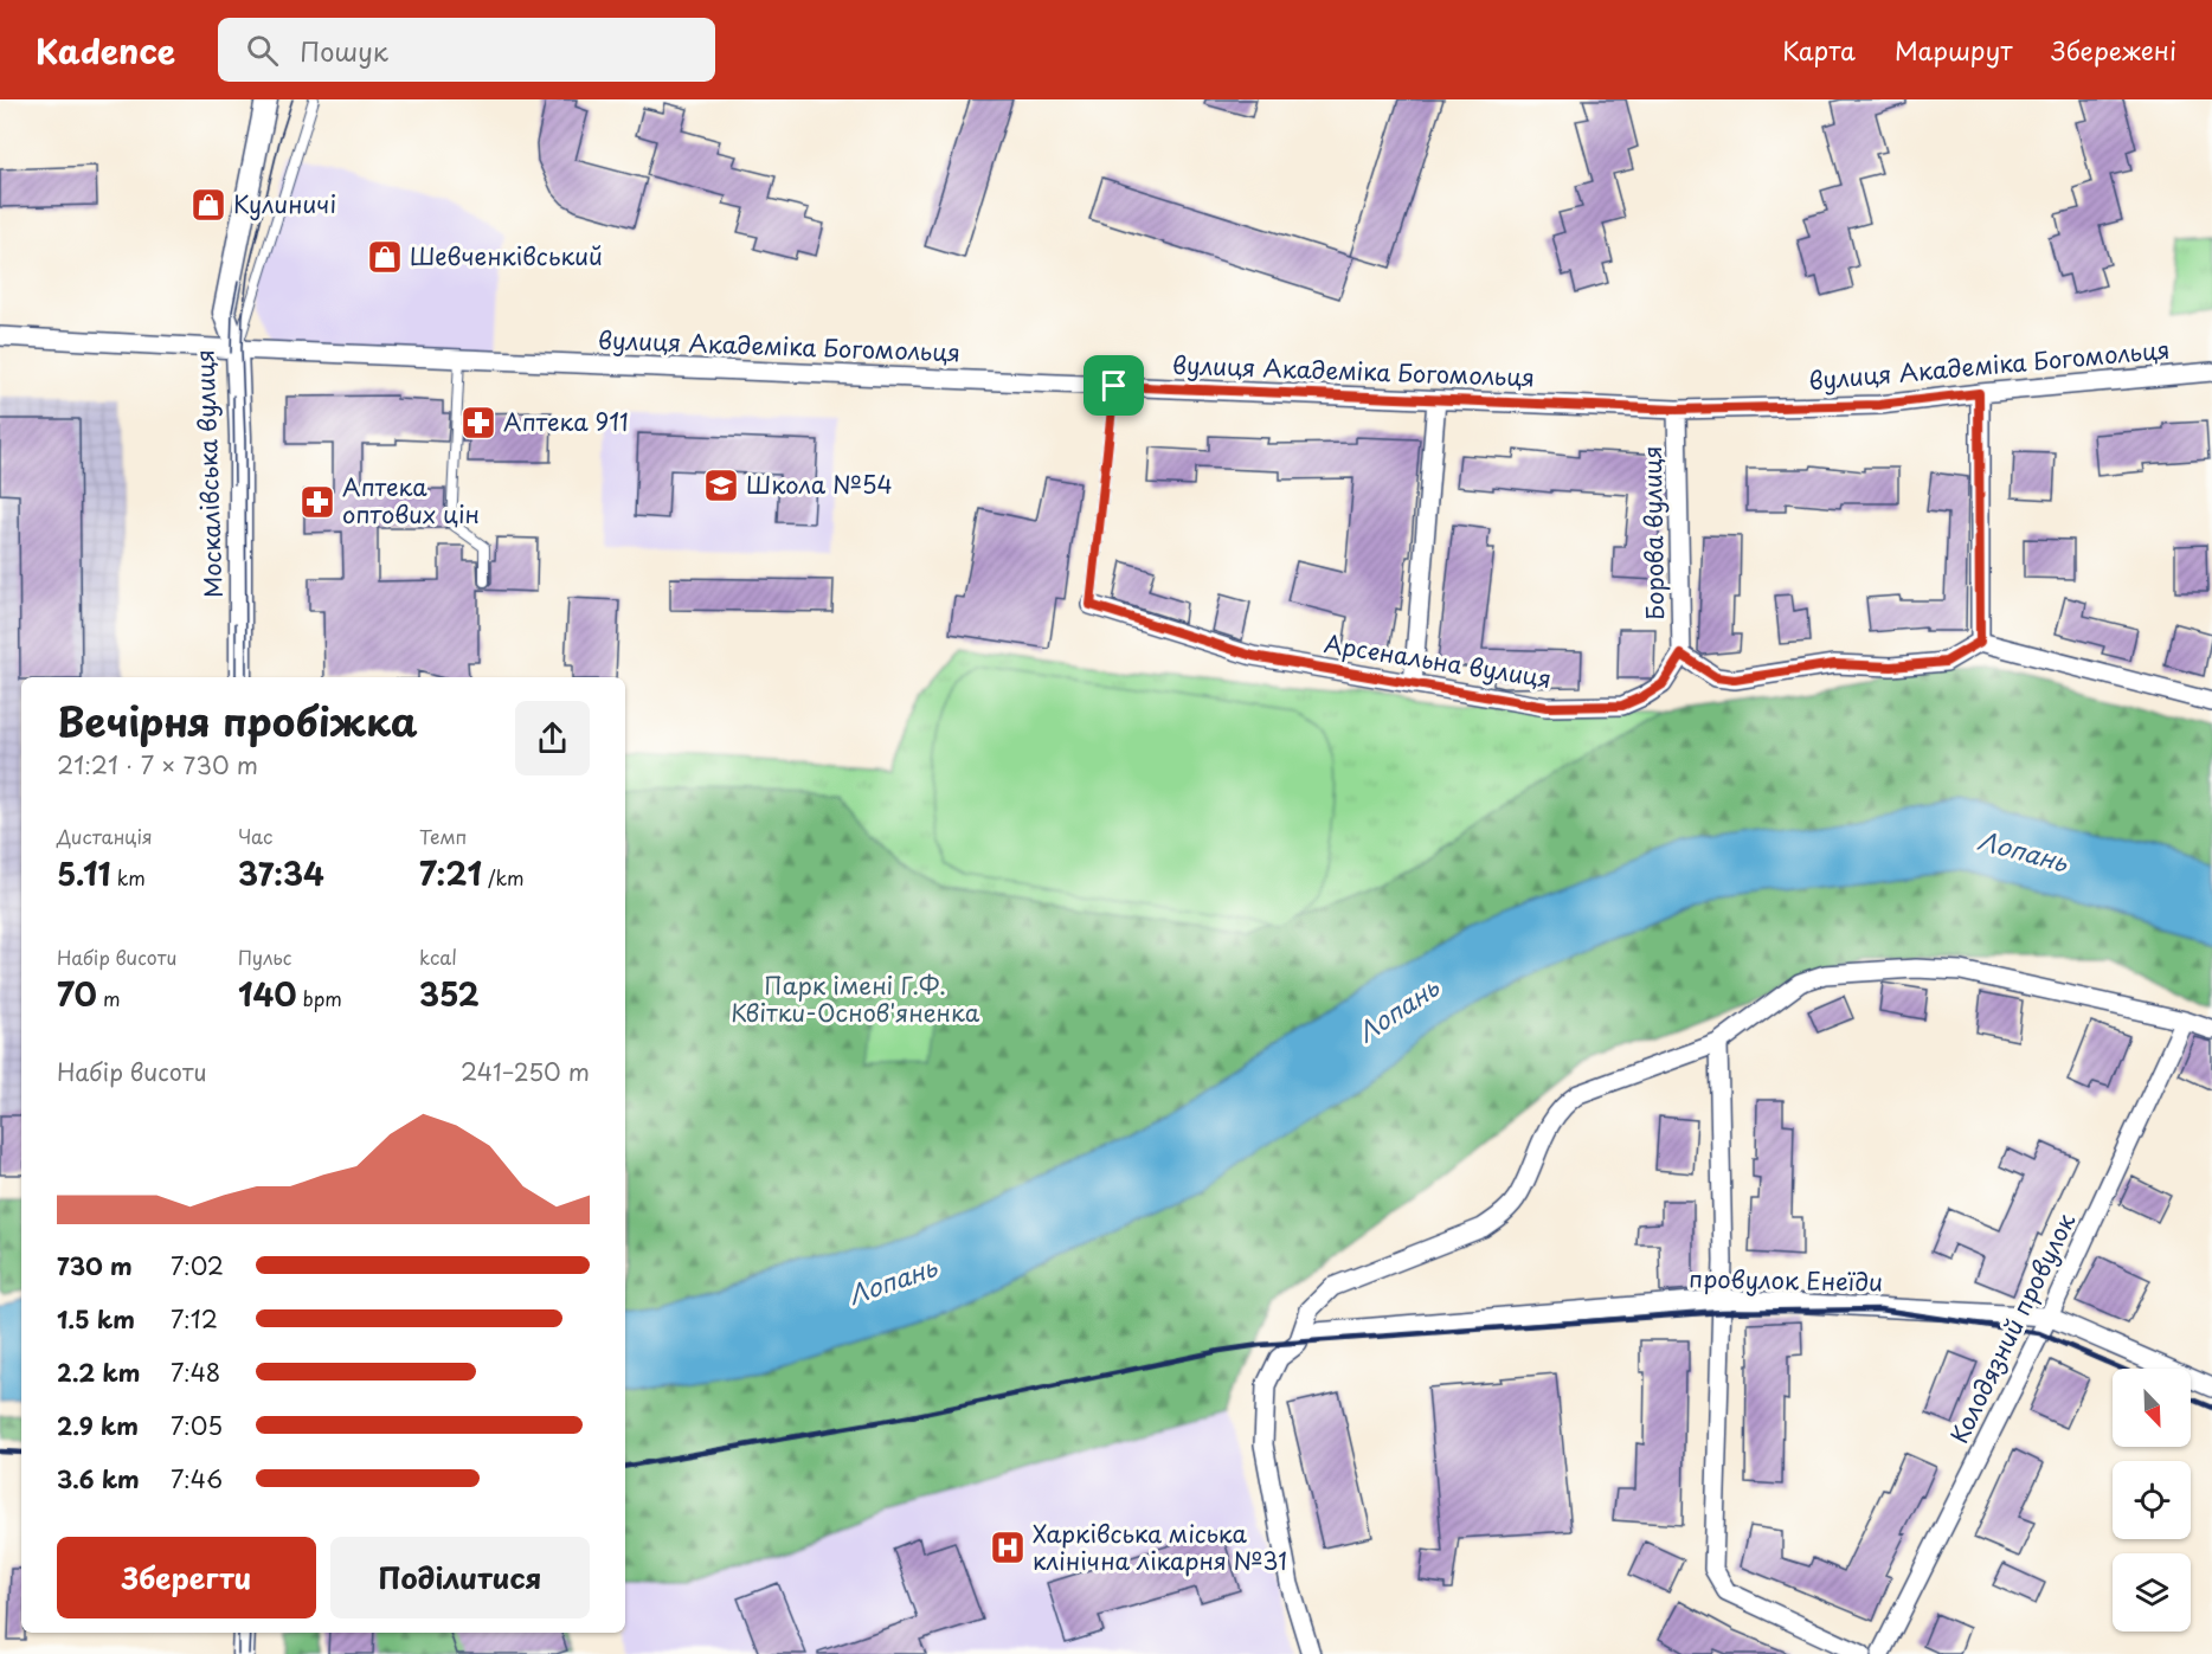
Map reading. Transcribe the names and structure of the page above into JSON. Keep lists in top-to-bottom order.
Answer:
{
  "streets": {
    "street": [
      "вулиця Академіка Богомольця",
      "Москалівська вулиця",
      "Борова вулиця",
      "Арсенальна вулиця",
      "провулок Енеїди",
      "Колодязний провулок"
    ]
  },
  "crossings": [
    ["вулиця Академіка Богомольця", "Москалівська вулиця"],
    ["вулиця Академіка Богомольця", "Борова вулиця"],
    ["Борова вулиця", "Арсенальна вулиця"],
    ["провулок Енеїди", "Колодязний провулок"]
  ],
  "water": ["Лопань"],
  "parks": ["Парк імені Г.Ф. Квітки-Основ'яненка"],
  "places": {
    "shop": ["Кулиничі", "Шевченківський"],
    "pharmacy": ["Аптека 911", "Аптека оптових цін"],
    "school or university": ["Школа №54"],
    "hospital": ["Харківська міська клінічна лікарня №31"]
  },
  "north": "bottom right",
  "page": {
    "header": "Kadence",
    "search": "Пошук",
    "nav": ["Карта", "Маршрут", "Збережені"],
    "heading": ["Вечірня пробіжка", "21:21 · 7 × 730 m"],
    "stats": [
      ["Дистанція", "5.11 km"],
      ["Час", "37:34"],
      ["Темп", "7:21 /km"],
      ["Набір висоти", "70 m"],
      ["Пульс", "140 bpm"],
      ["kcal", "352"]
    ],
    "chart": ["Набір висоти", "241–250 m"],
    "list": [
      {
        "name": "730 m",
        "note": "7:02"
      },
      {
        "name": "1.5 km",
        "note": "7:12"
      },
      {
        "name": "2.2 km",
        "note": "7:48"
      },
      {
        "name": "2.9 km",
        "note": "7:05"
      },
      {
        "name": "3.6 km",
        "note": "7:46"
      }
    ],
    "buttons": ["Зберегти", "Поділитися"]
  }
}
